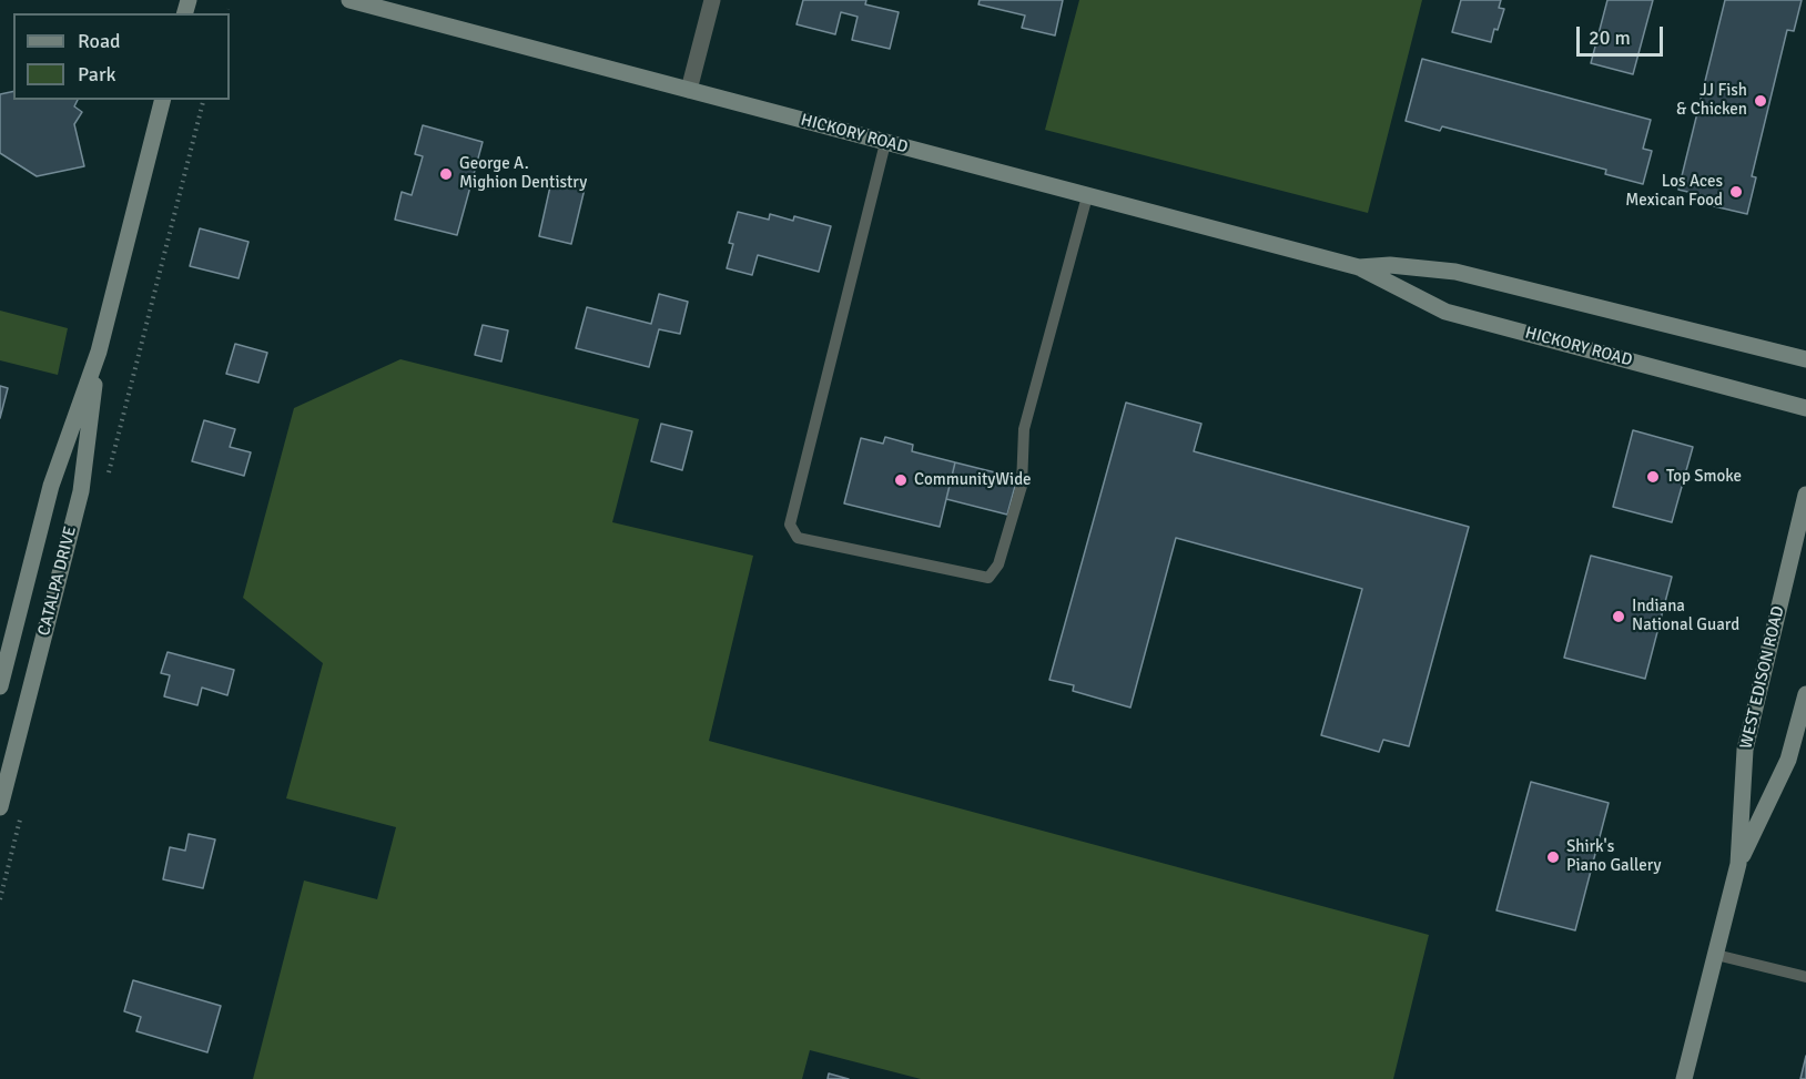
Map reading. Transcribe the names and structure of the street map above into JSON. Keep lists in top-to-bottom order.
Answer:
{
  "streets": {
    "street": ["HICKORY ROAD", "CATALPA DRIVE", "WEST EDISON ROAD"]
  },
  "places": [
    "JJ Fish & Chicken",
    "George A. Mighion Dentistry",
    "Los Aces Mexican Food",
    "Top Smoke",
    "CommunityWide",
    "Indiana National Guard",
    "Shirk's Piano Gallery"
  ],
  "legend": ["Road", "Park"],
  "scale_bar": "20 m"
}
